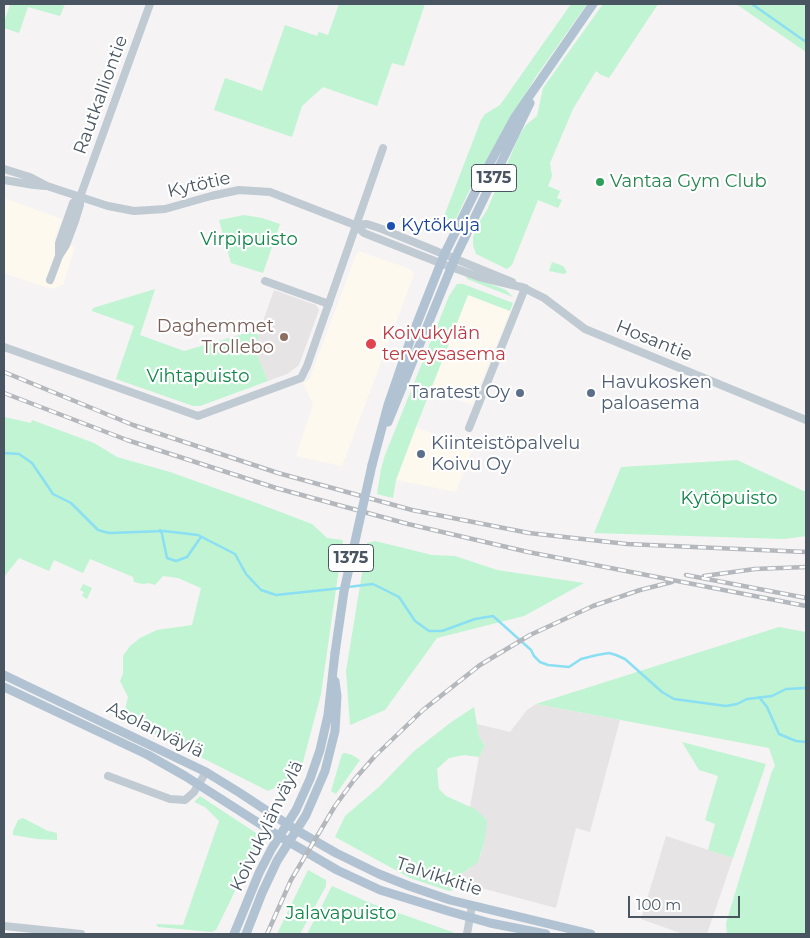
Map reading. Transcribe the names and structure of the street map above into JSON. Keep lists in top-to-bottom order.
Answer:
{
  "streets": {
    "main road": [
      "1375",
      "Asolanväylä",
      "Koivukylänväylä",
      "Talvikkitie"
    ],
    "street": ["Rautkalliontie", "Kytötie", "Hosantie"]
  },
  "crossings": [
    ["Rautkalliontie", "Kytötie"],
    ["Kytötie", "Hosantie"],
    ["Kytötie", "Koivukylänväylä"],
    ["Hosantie", "Koivukylänväylä"],
    ["Asolanväylä", "Koivukylänväylä"],
    ["Asolanväylä", "Talvikkitie"],
    ["Koivukylänväylä", "Talvikkitie"]
  ],
  "parks": [
    "Virpipuisto",
    "Vihtapuisto",
    "Kytöpuisto",
    "Jalavapuisto"
  ],
  "places": [
    "Vantaa Gym Club",
    "Kytökuja",
    "Daghemmet Trollebo",
    "Koivukylän terveysasema",
    "Taratest Oy",
    "Havukosken paloasema",
    "Kiinteistöpalvelu Koivu Oy"
  ],
  "scale_bar": "100 m"
}
